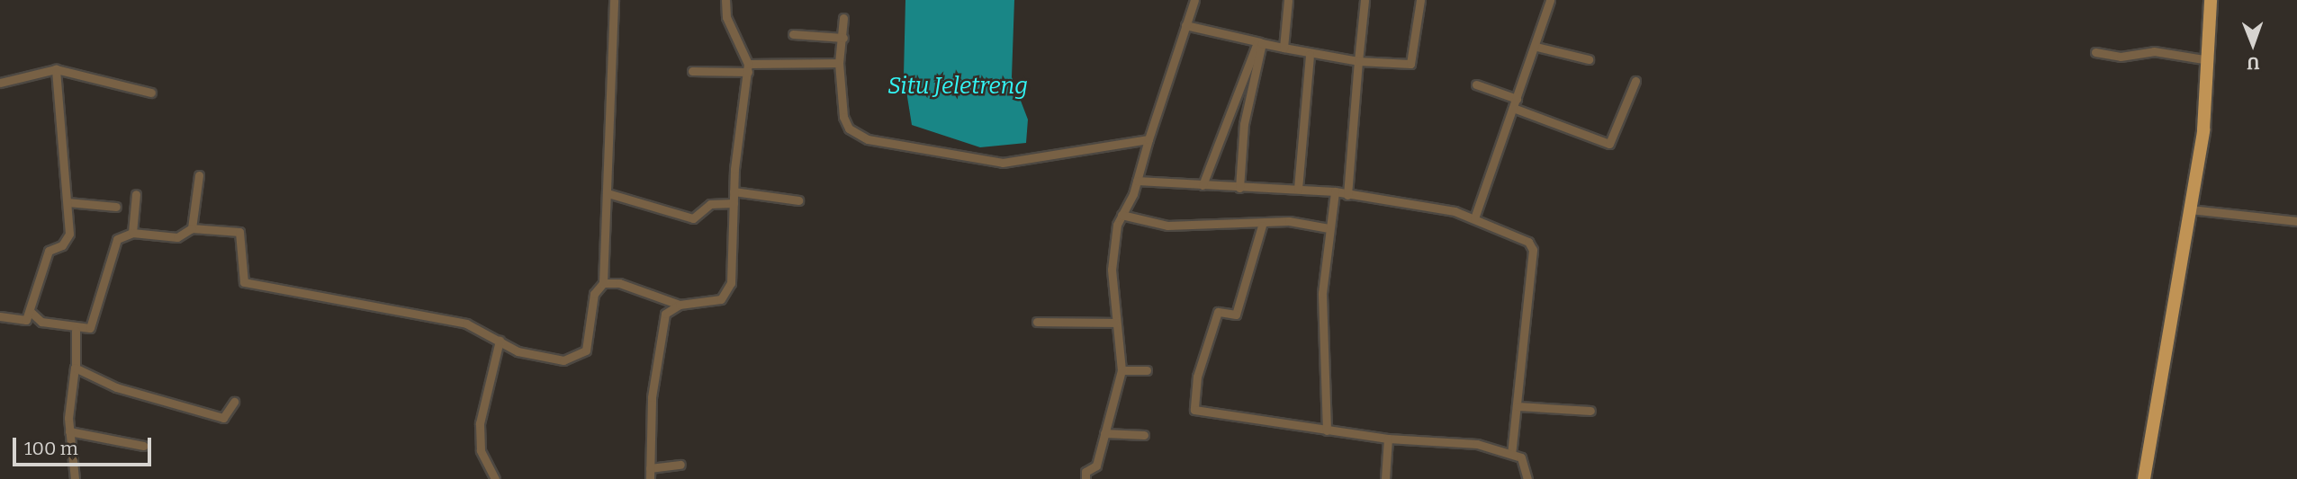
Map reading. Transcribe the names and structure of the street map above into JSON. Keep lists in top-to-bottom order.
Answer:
{
  "water": ["Situ Jeletreng"],
  "scale_bar": "100 m",
  "north": "bottom"
}
